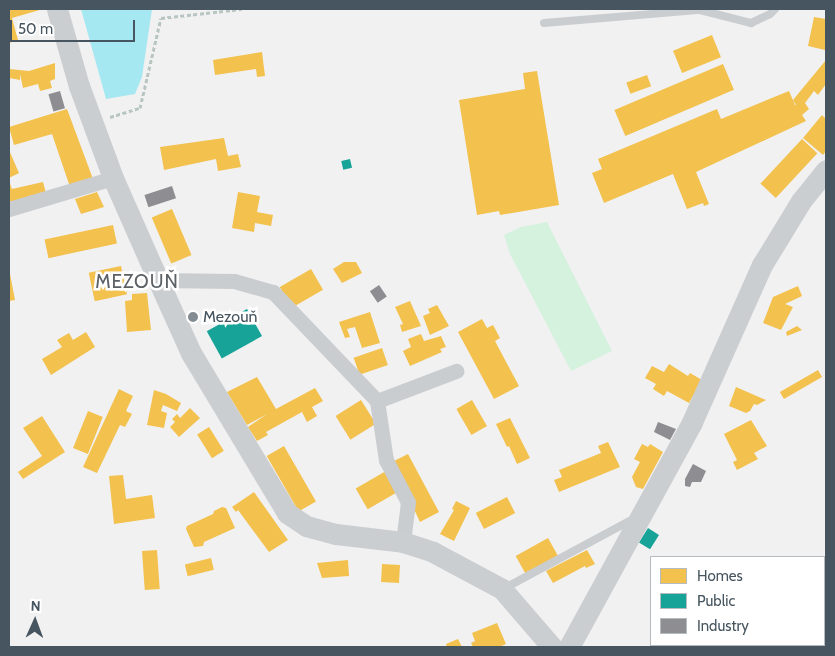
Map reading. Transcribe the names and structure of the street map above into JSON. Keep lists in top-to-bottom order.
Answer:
{
  "districts": ["MEZOUŇ"],
  "places": ["Mezouň"],
  "legend": ["Homes", "Public", "Industry"],
  "scale_bar": "50 m",
  "north": "top"
}
